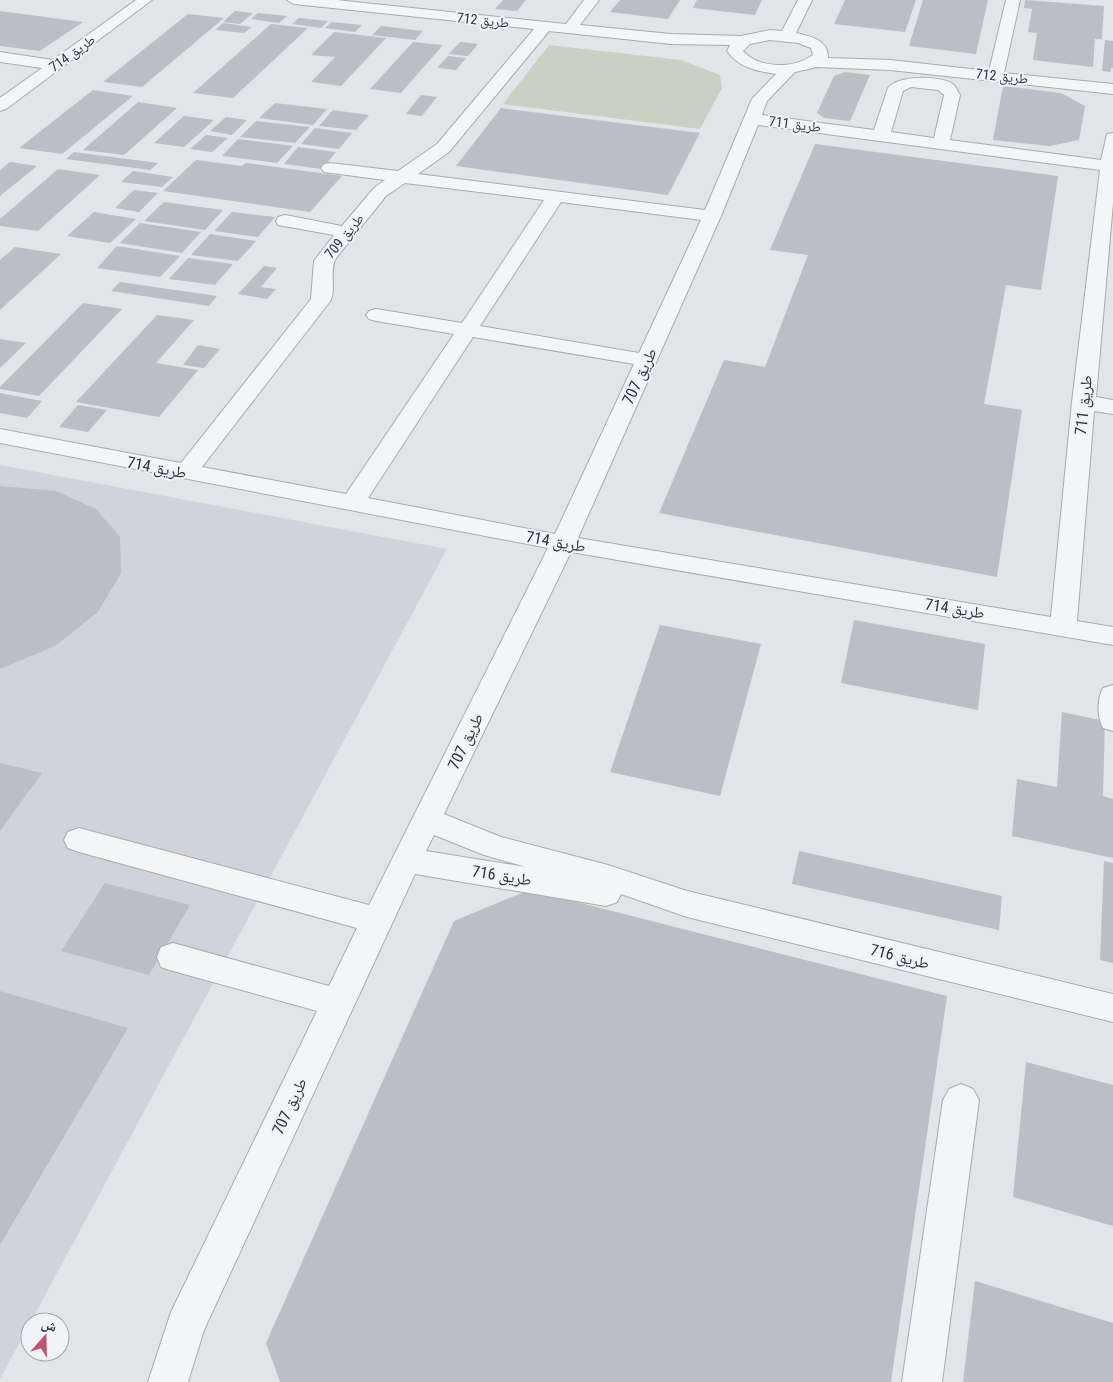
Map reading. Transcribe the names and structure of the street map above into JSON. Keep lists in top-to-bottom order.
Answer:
{
  "streets": {
    "street": [
      "طريق 712",
      "طريق 714",
      "طريق 711",
      "طريق 709",
      "طريق 707",
      "طريق 716"
    ]
  },
  "crossings": [
    ["طريق 712", "طريق 709"],
    ["طريق 712", "طريق 707"],
    ["طريق 714", "طريق 711"],
    ["طريق 714", "طريق 709"],
    ["طريق 714", "طريق 707"],
    ["طريق 711", "طريق 707"],
    ["طريق 707", "طريق 716"]
  ],
  "north": "top"
}
